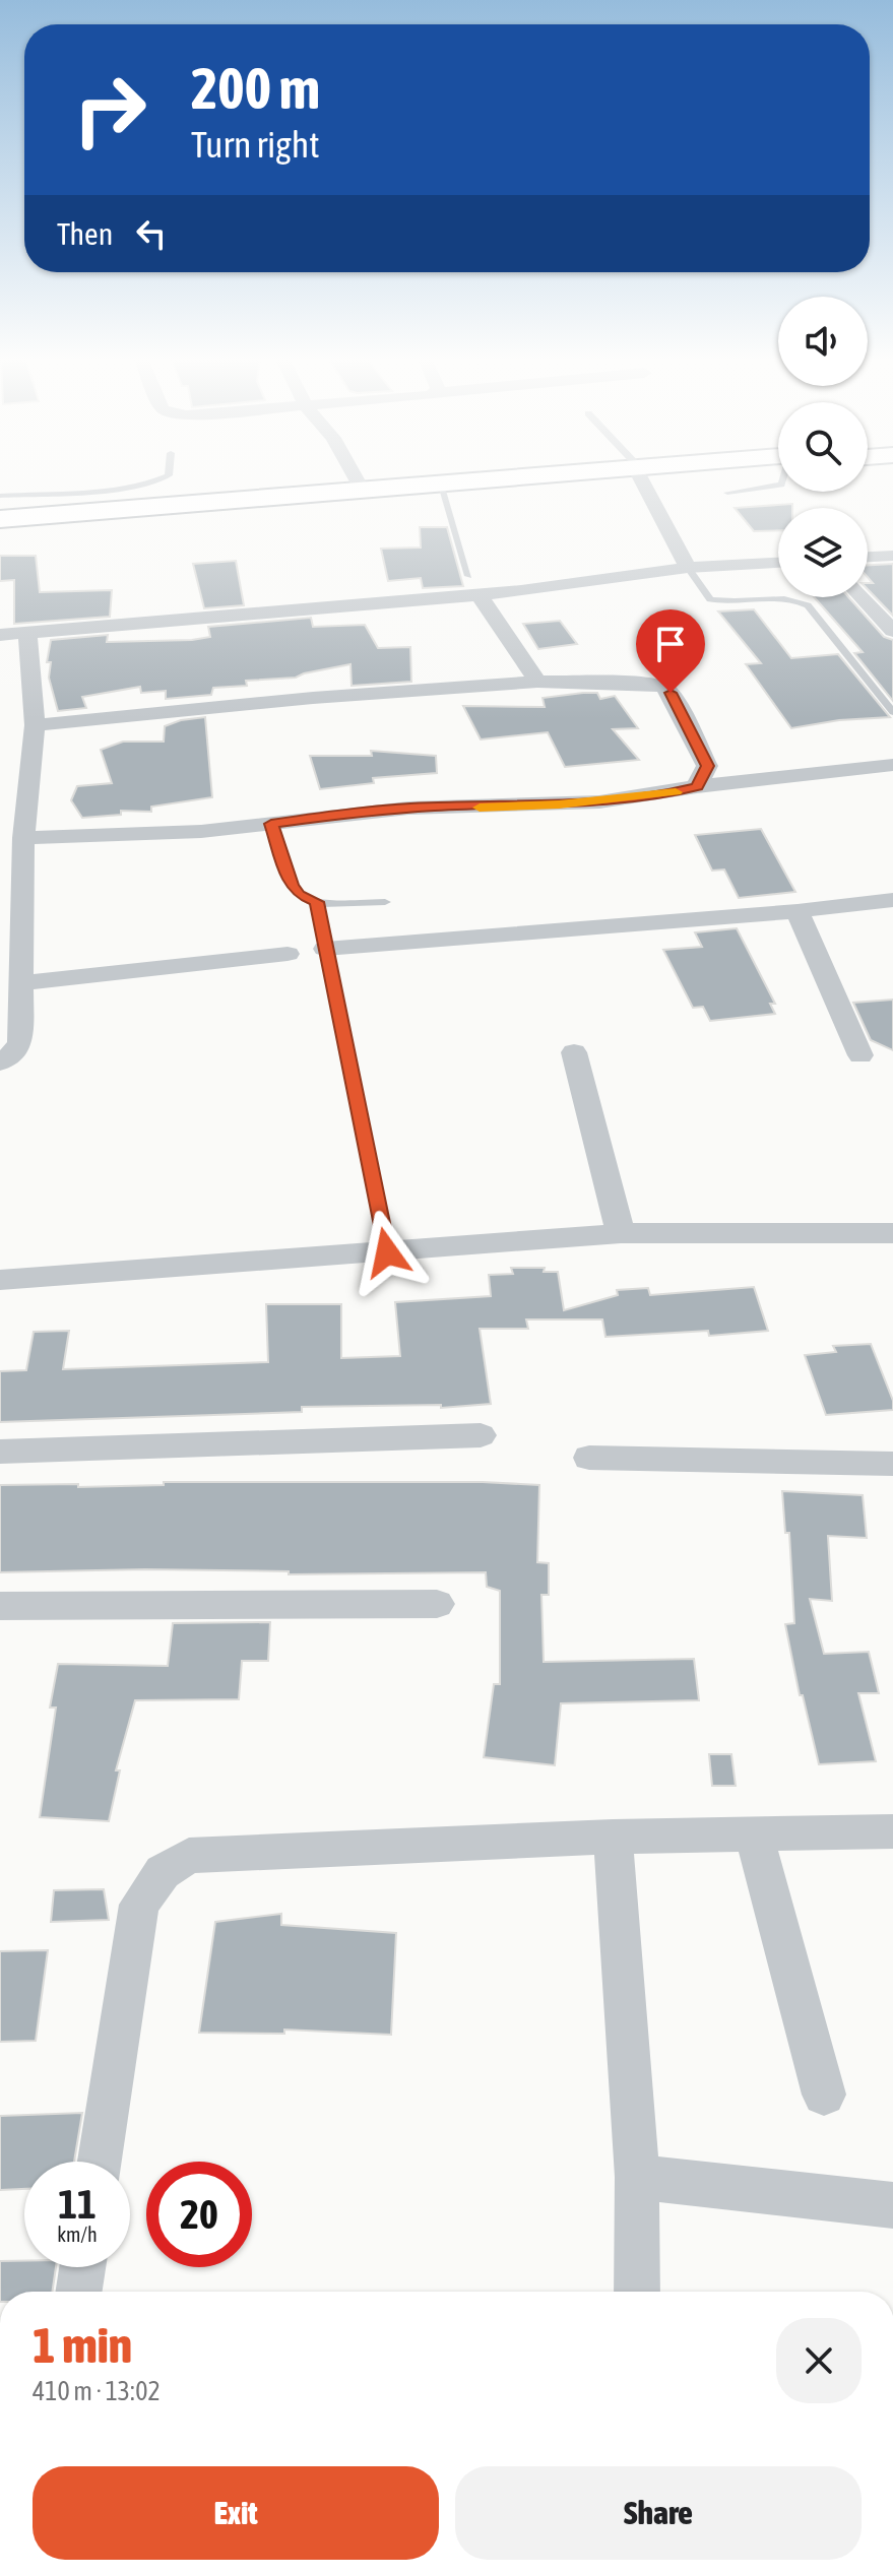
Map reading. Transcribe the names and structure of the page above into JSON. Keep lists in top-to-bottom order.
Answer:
{
  "page": {
    "turn": ["200 m", "Turn right"],
    "then": "Then",
    "speed": "11 km/h",
    "limit": "20",
    "heading": ["1 min", "410 m · 13:02"],
    "buttons": ["Exit", "Share"]
  }
}
